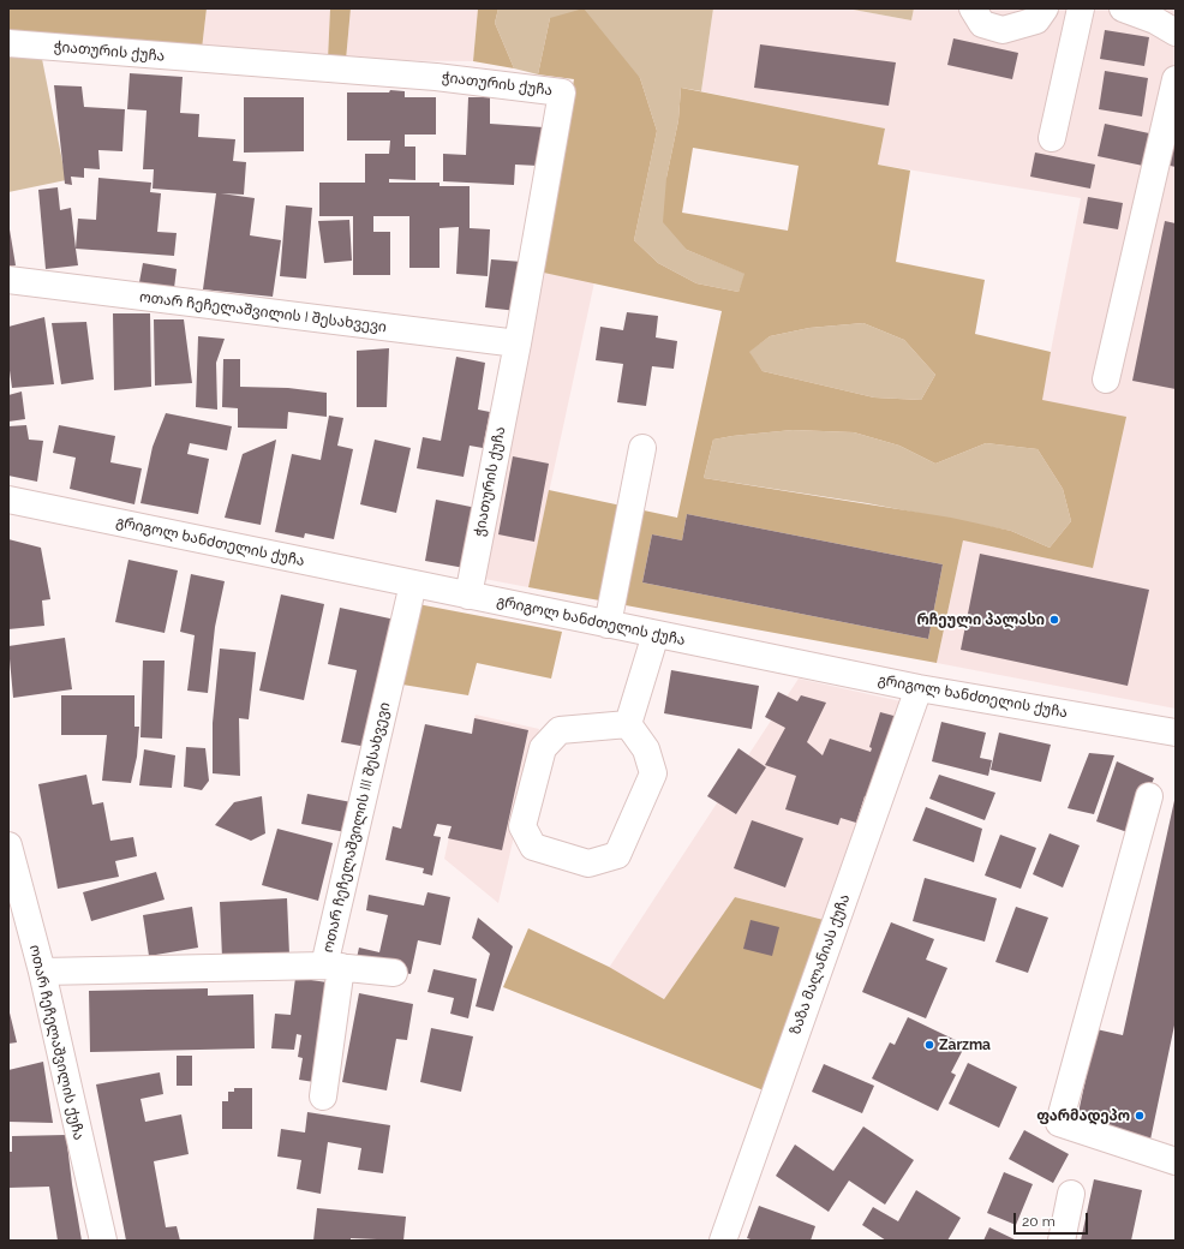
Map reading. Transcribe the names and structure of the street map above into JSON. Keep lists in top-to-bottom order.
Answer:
{
  "streets": {
    "street": [
      "ჭიათურის ქუჩა",
      "ოთარ ჩეჩელაშვილის I შესახვევი",
      "გრიგოლ ხანძთელის ქუჩა",
      "ოთარ ჩეჩელაშვილის III შესახვევი",
      "ზაზა მალანიას ქუჩა",
      "ოთარ ჩეჩელაშვილის ქუჩა"
    ]
  },
  "crossings": [
    ["ჭიათურის ქუჩა", "ოთარ ჩეჩელაშვილის I შესახვევი"],
    ["ჭიათურის ქუჩა", "გრიგოლ ხანძთელის ქუჩა"],
    ["გრიგოლ ხანძთელის ქუჩა", "ოთარ ჩეჩელაშვილის III შესახვევი"],
    ["გრიგოლ ხანძთელის ქუჩა", "ზაზა მალანიას ქუჩა"],
    ["ოთარ ჩეჩელაშვილის III შესახვევი", "ოთარ ჩეჩელაშვილის ქუჩა"]
  ],
  "places": ["რჩეული პალასი", "Zarzma", "ფარმადეპო"],
  "scale_bar": "20 m"
}
